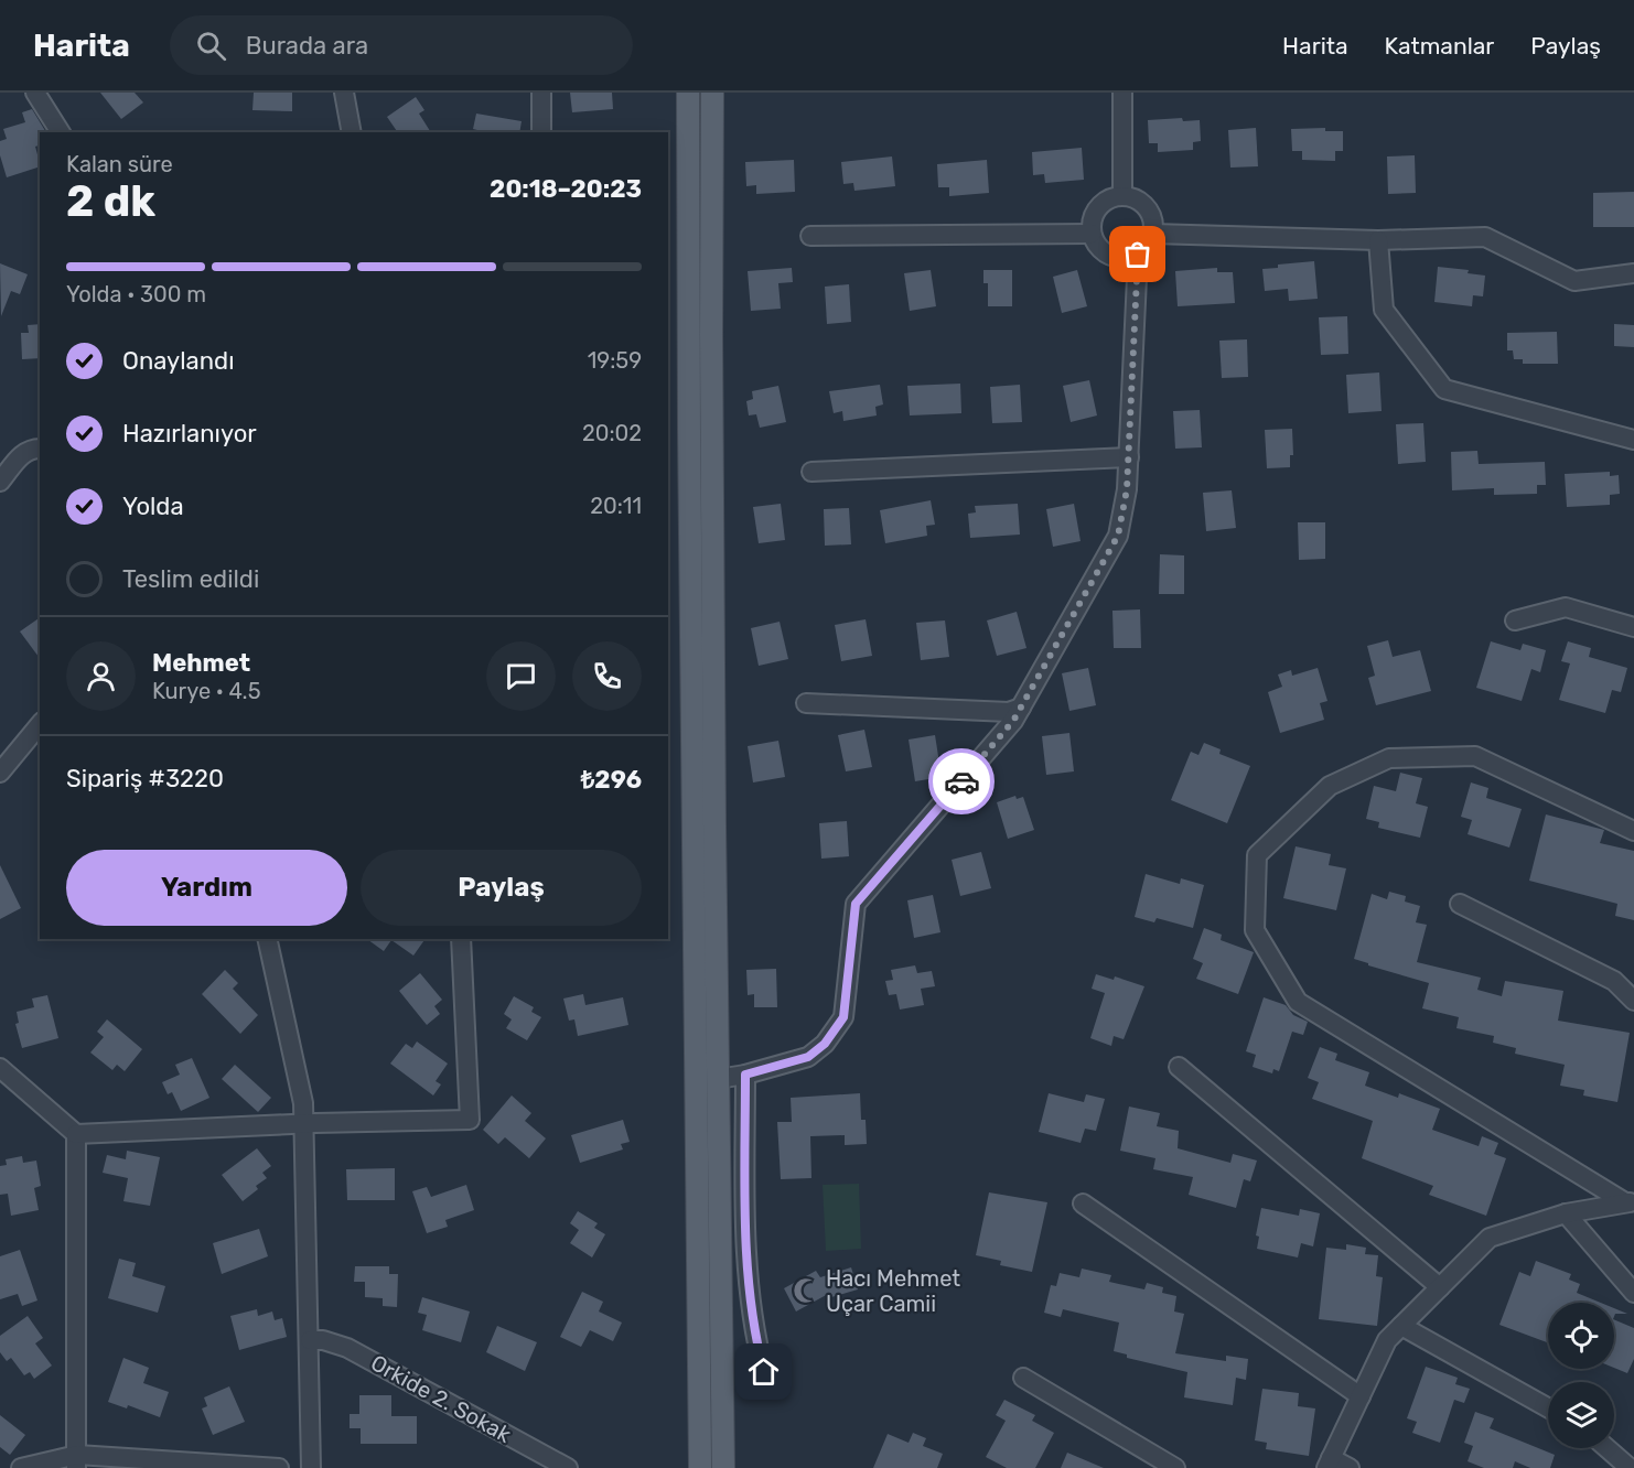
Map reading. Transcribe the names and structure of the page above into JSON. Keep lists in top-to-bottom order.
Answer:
{
  "streets": {
    "street": ["Orkide 2. Sokak"]
  },
  "places": {
    "mosque": ["Hacı Mehmet Uçar Camii"]
  },
  "page": {
    "header": "Harita",
    "search": "Burada ara",
    "nav": ["Harita", "Katmanlar", "Paylaş"],
    "heading": ["2 dk", "Kalan süre", "20:18–20:23"],
    "panel": [
      "Mehmet",
      "Kurye · 4.5",
      "Sipariş #3220",
      "₺296"
    ],
    "bar": "Yolda · 300 m",
    "list": [
      ["Onaylandı", "19:59"],
      ["Hazırlanıyor", "20:02"],
      ["Yolda", "20:11"],
      "Teslim edildi"
    ],
    "buttons": ["Yardım", "Paylaş"]
  }
}
